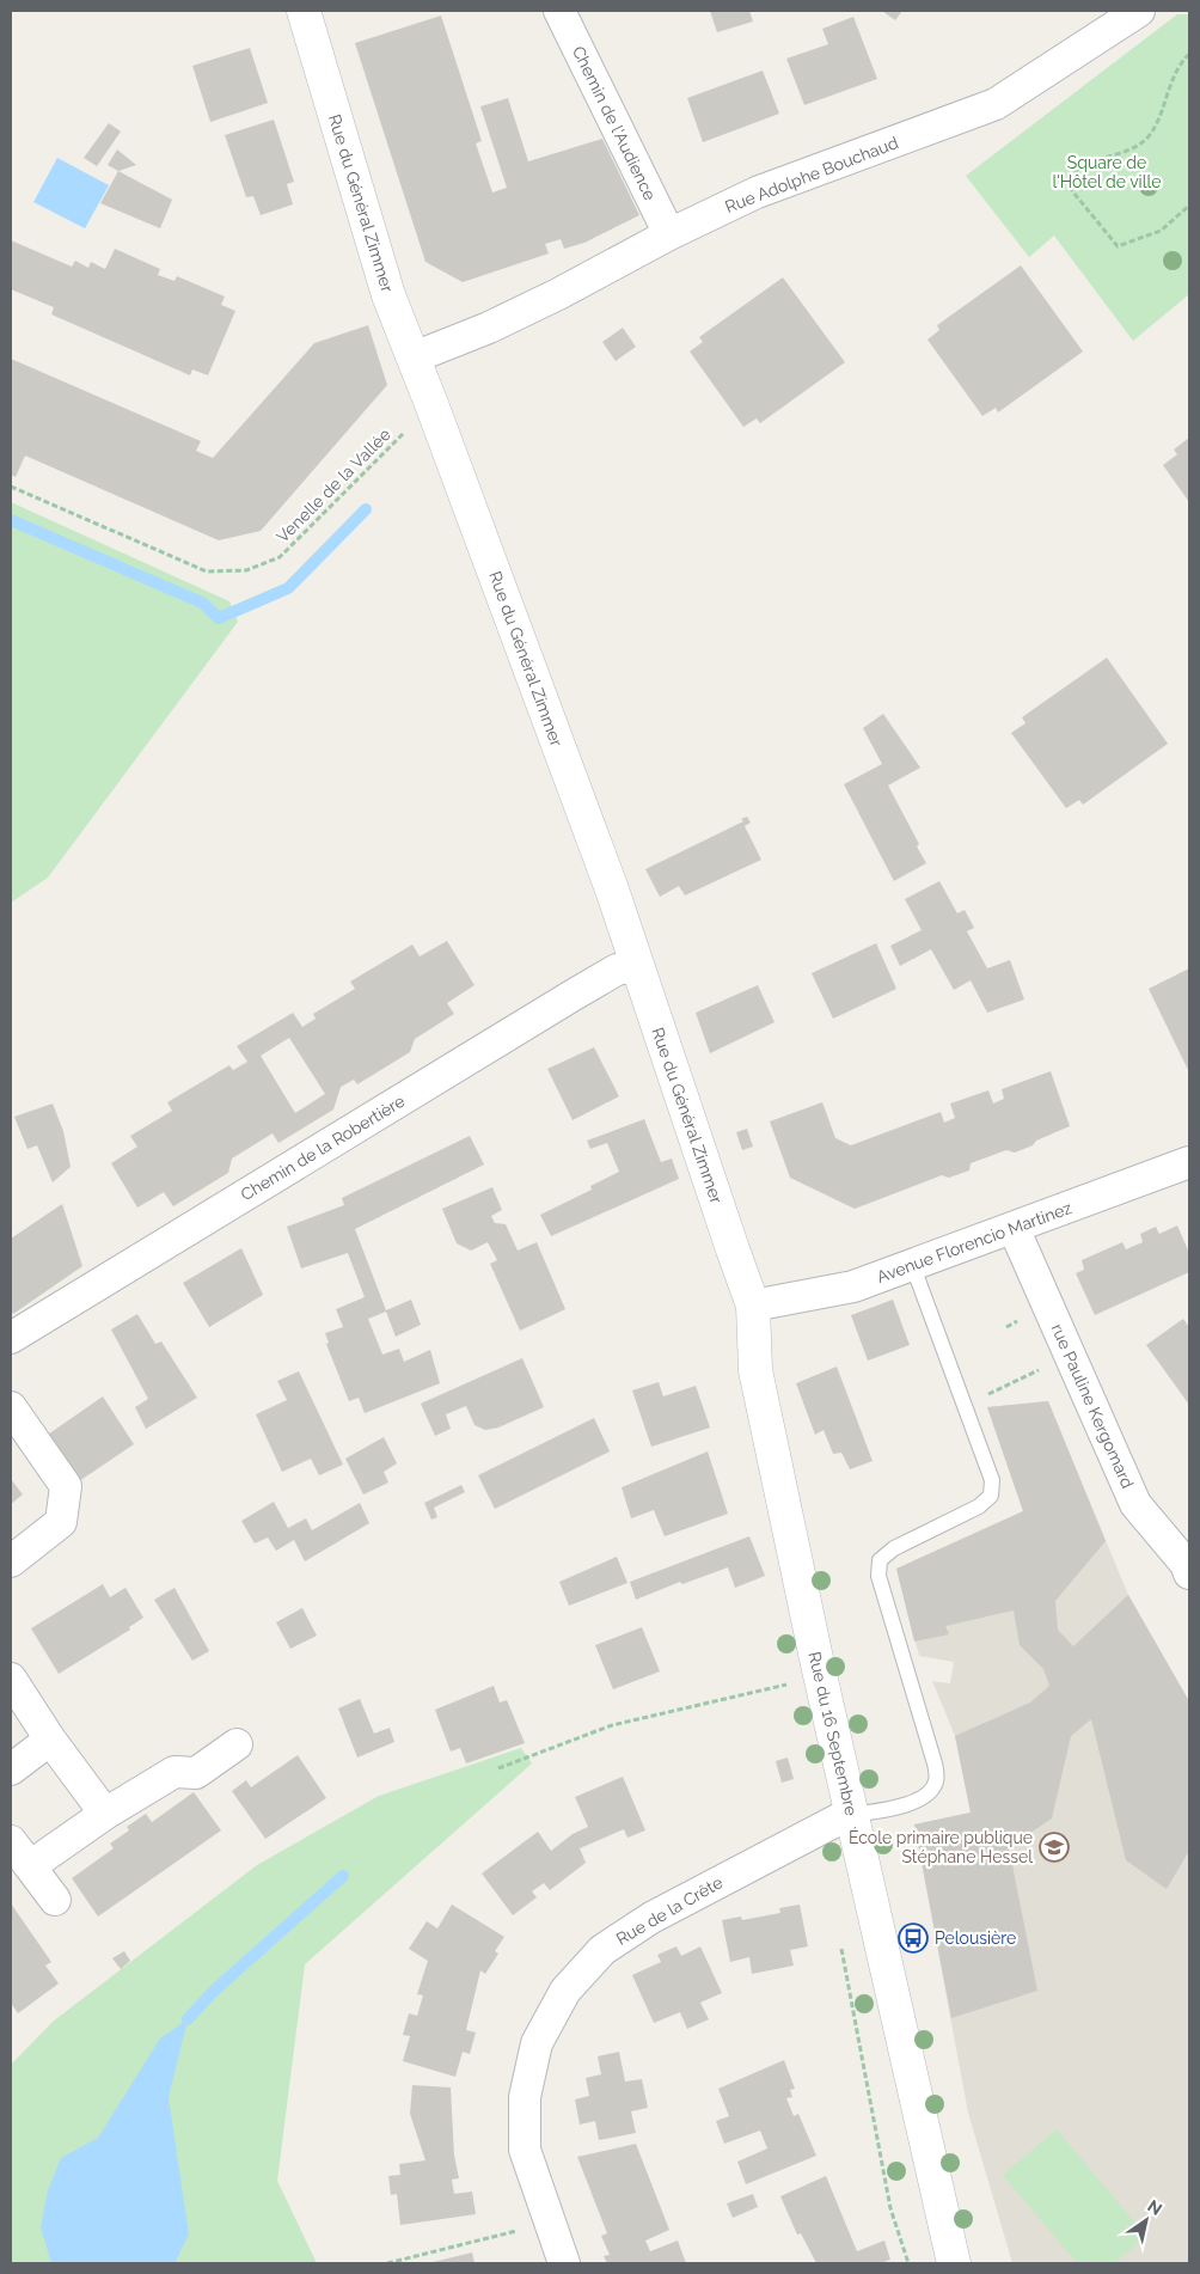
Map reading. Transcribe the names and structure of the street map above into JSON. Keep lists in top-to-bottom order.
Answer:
{
  "streets": {
    "street": [
      "Chemin de l'Audience",
      "Rue Adolphe Bouchaud",
      "Rue du Général Zimmer",
      "Chemin de la Robertière",
      "Avenue Florencio Martinez",
      "rue Pauline Kergomard",
      "Rue du 16 Septembre",
      "Rue de la Crête"
    ],
    "path": ["Venelle de la Vallée"]
  },
  "crossings": [
    ["Chemin de l'Audience", "Rue Adolphe Bouchaud"],
    ["Rue Adolphe Bouchaud", "Rue du Général Zimmer"],
    ["Rue du Général Zimmer", "Venelle de la Vallée"],
    ["Rue du Général Zimmer", "Chemin de la Robertière"],
    ["Rue du Général Zimmer", "Avenue Florencio Martinez"],
    ["Rue du Général Zimmer", "Rue du 16 Septembre"],
    ["Avenue Florencio Martinez", "rue Pauline Kergomard"],
    ["Avenue Florencio Martinez", "Rue du 16 Septembre"],
    ["Rue du 16 Septembre", "Rue de la Crête"]
  ],
  "parks": ["Square de l'Hôtel de ville"],
  "places": {
    "school or university": ["École primaire publique Stéphane Hessel"],
    "bus stop": ["Pelousière"]
  },
  "north": "top right"
}
